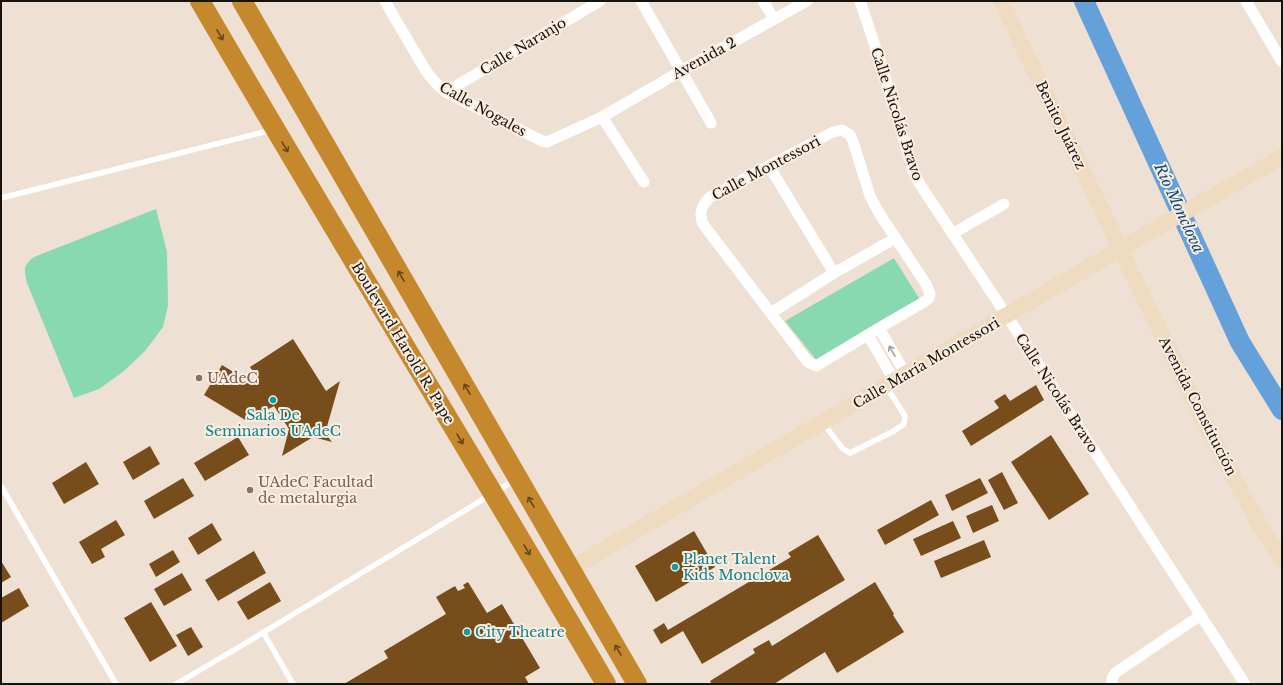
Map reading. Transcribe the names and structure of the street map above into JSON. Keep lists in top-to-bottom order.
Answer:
{
  "streets": {
    "highway": ["Boulevard Harold R. Pape"],
    "main road": ["Benito Juárez", "Calle María Montessori", "Avenida Constitución"],
    "street": [
      "Calle Naranjo",
      "Avenida 2",
      "Calle Nogales",
      "Calle Nicolás Bravo",
      "Calle Montessori"
    ]
  },
  "crossings": [
    ["Calle Naranjo", "Calle Nogales"],
    ["Avenida 2", "Calle Nogales"],
    ["Calle Nicolás Bravo", "Calle María Montessori"],
    ["Benito Juárez", "Calle María Montessori"],
    ["Benito Juárez", "Avenida Constitución"],
    ["Calle María Montessori", "Avenida Constitución"]
  ],
  "water": ["Río Monclova"],
  "places": [
    "UAdeC",
    "Sala De Seminarios UAdeC",
    "UAdeC Facultad de metalurgia",
    "Planet Talent Kids Monclova",
    "City Theatre"
  ]
}
